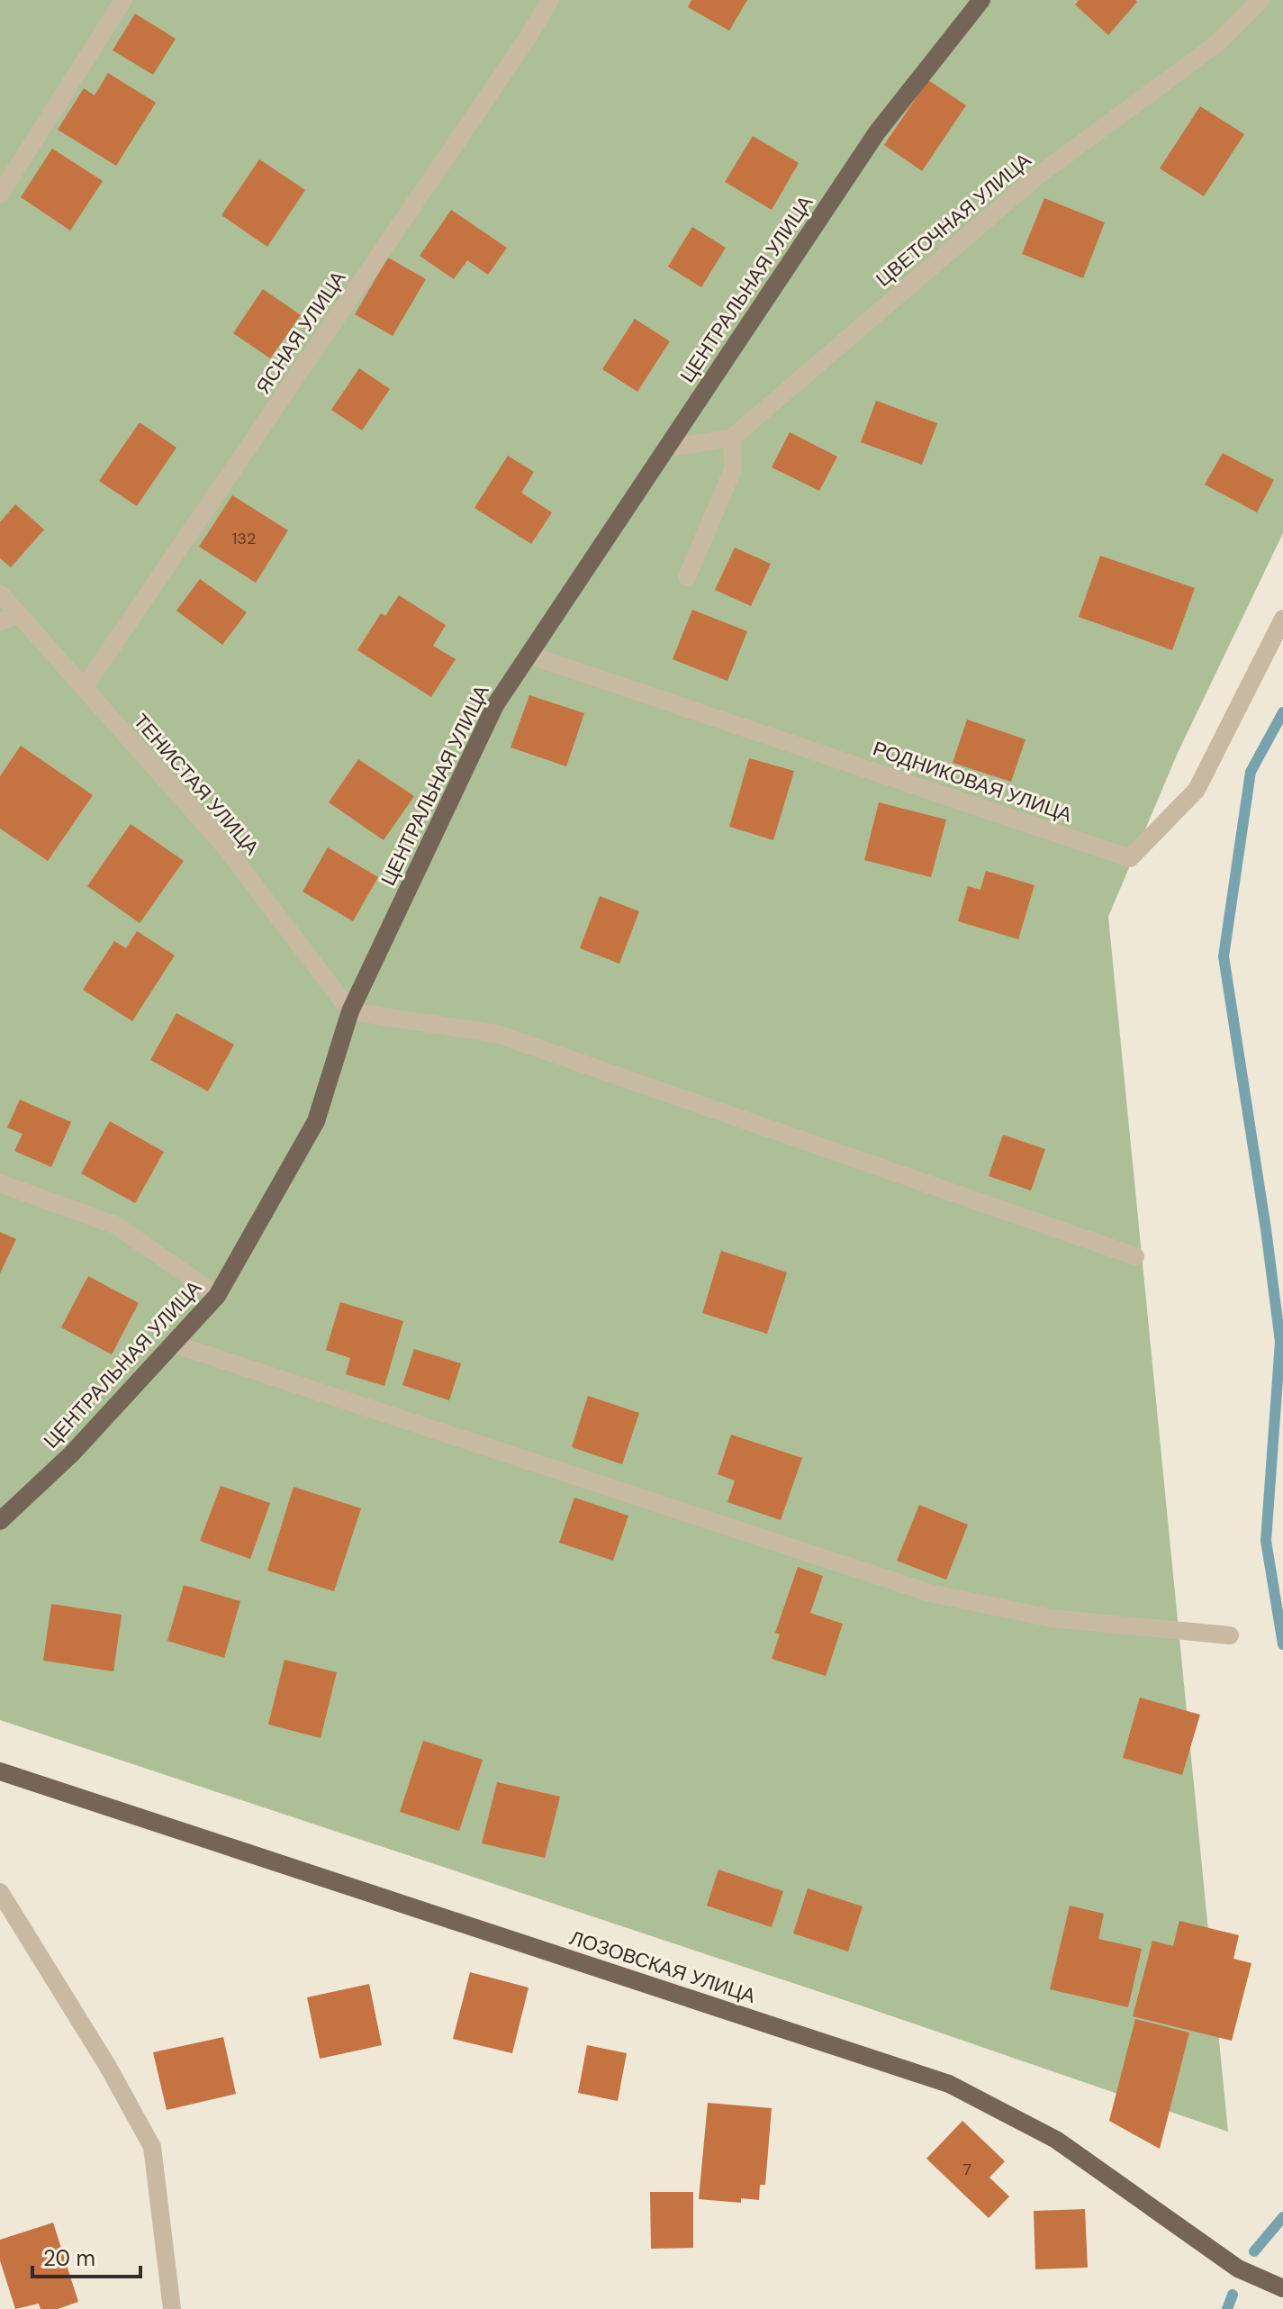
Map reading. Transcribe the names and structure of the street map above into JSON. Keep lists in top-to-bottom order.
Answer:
{
  "streets": {
    "main road": ["ЦЕНТРАЛЬНАЯ УЛИЦА", "ЛОЗОВСКАЯ УЛИЦА"],
    "street": [
      "ЦВЕТОЧНАЯ УЛИЦА",
      "ЯСНАЯ УЛИЦА",
      "РОДНИКОВАЯ УЛИЦА",
      "ТЕНИСТАЯ УЛИЦА"
    ]
  },
  "crossings": [
    ["ЦЕНТРАЛЬНАЯ УЛИЦА", "РОДНИКОВАЯ УЛИЦА"],
    ["ЦЕНТРАЛЬНАЯ УЛИЦА", "ТЕНИСТАЯ УЛИЦА"],
    ["ЯСНАЯ УЛИЦА", "ТЕНИСТАЯ УЛИЦА"]
  ],
  "house_numbers": ["132", "7"],
  "scale_bar": "20 m"
}
